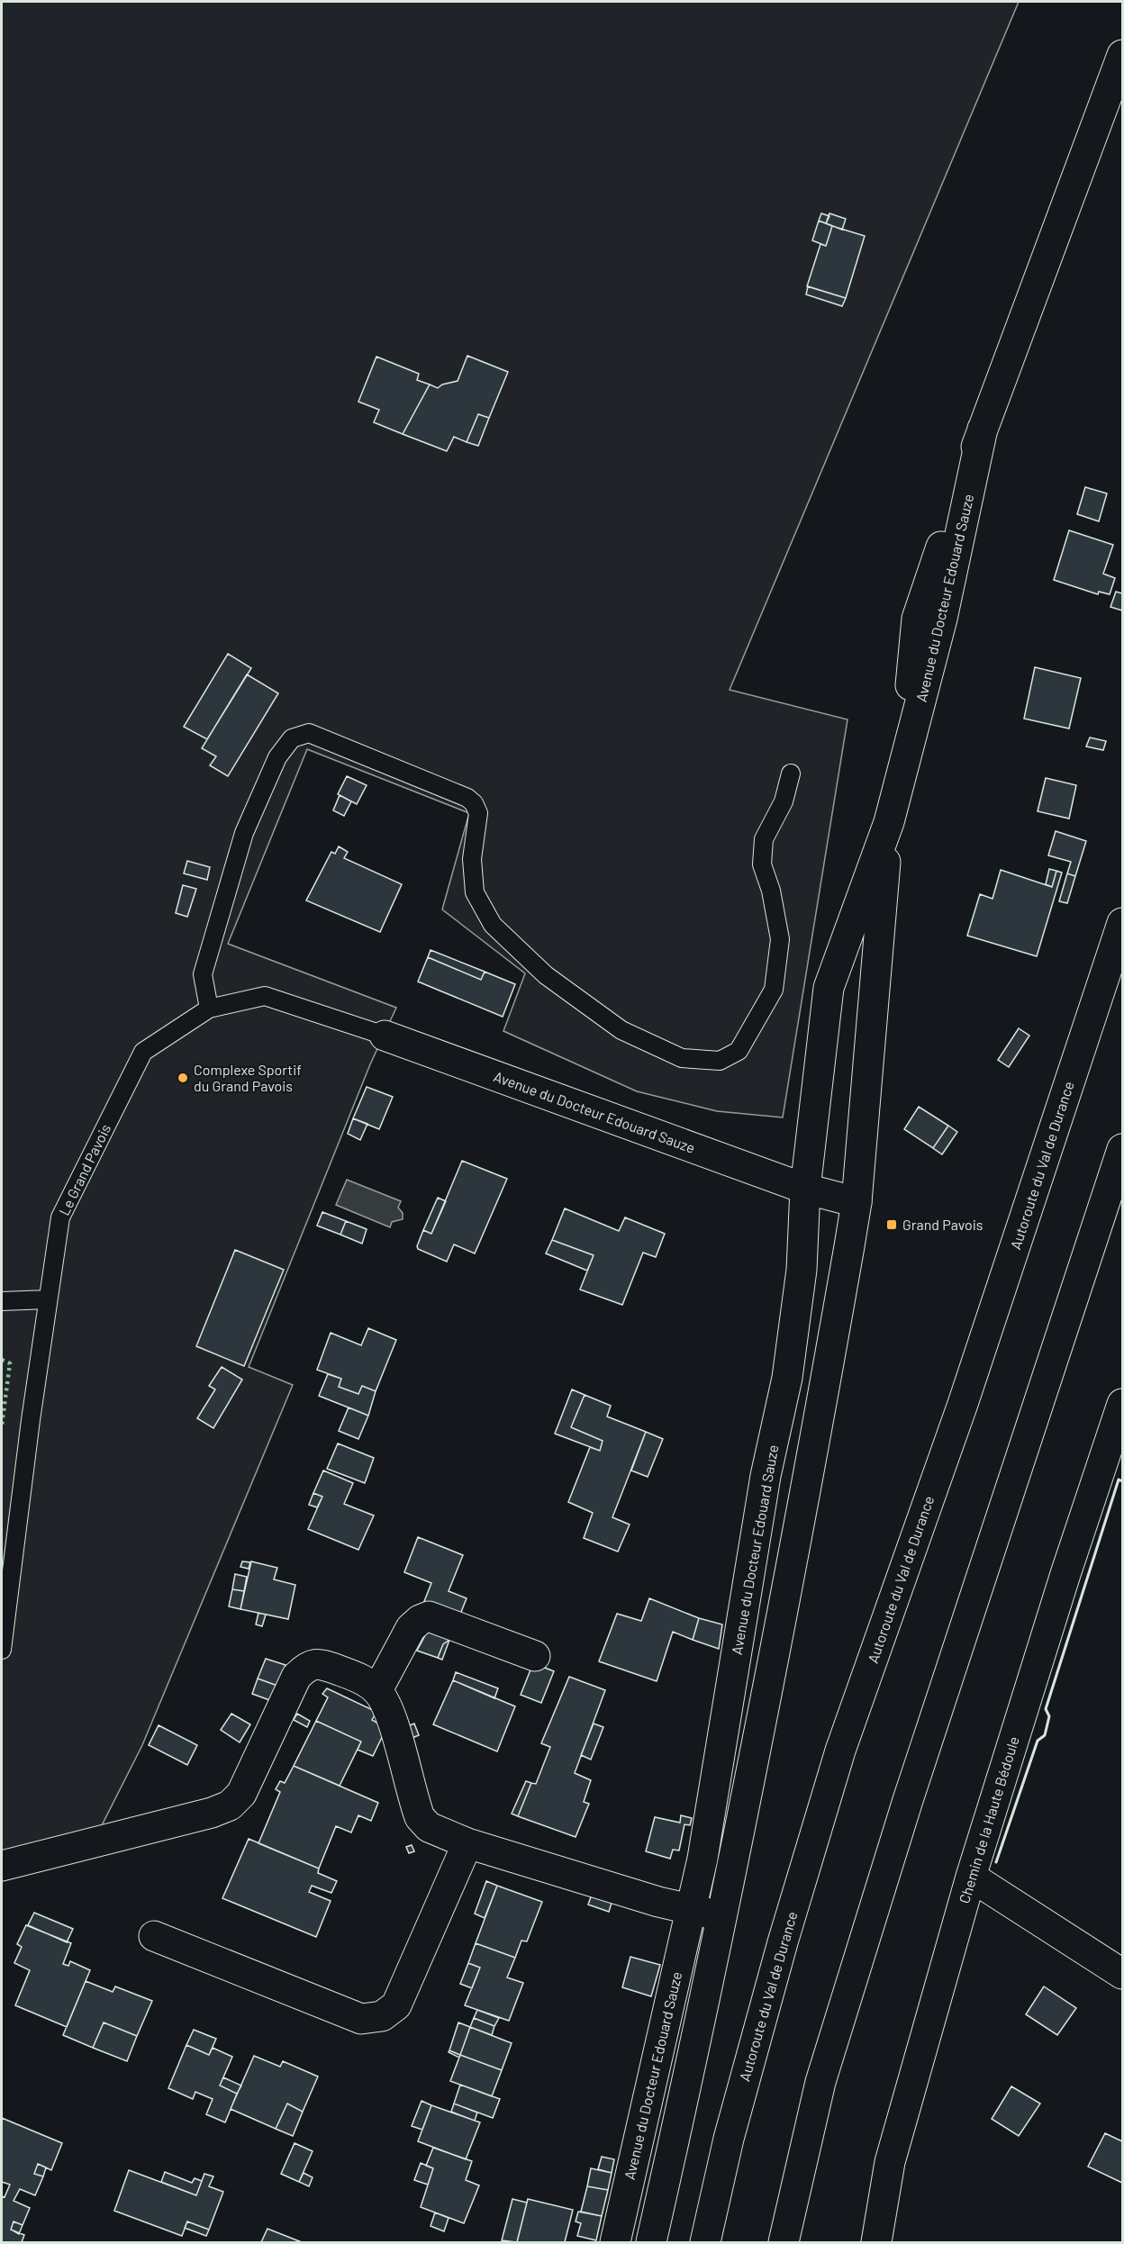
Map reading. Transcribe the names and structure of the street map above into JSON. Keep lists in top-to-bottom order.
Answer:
{
  "streets": {
    "main road": ["Avenue du Docteur Edouard Sauze", "Autoroute du Val de Durance", "Chemin de la Haute Bédoule"],
    "lane": ["Le Grand Pavois"]
  },
  "crossings": [
    ["Avenue du Docteur Edouard Sauze", "Le Grand Pavois"]
  ],
  "places": {
    "other": ["Complexe Sportif du Grand Pavois"],
    "transit": ["Grand Pavois"]
  }
}
